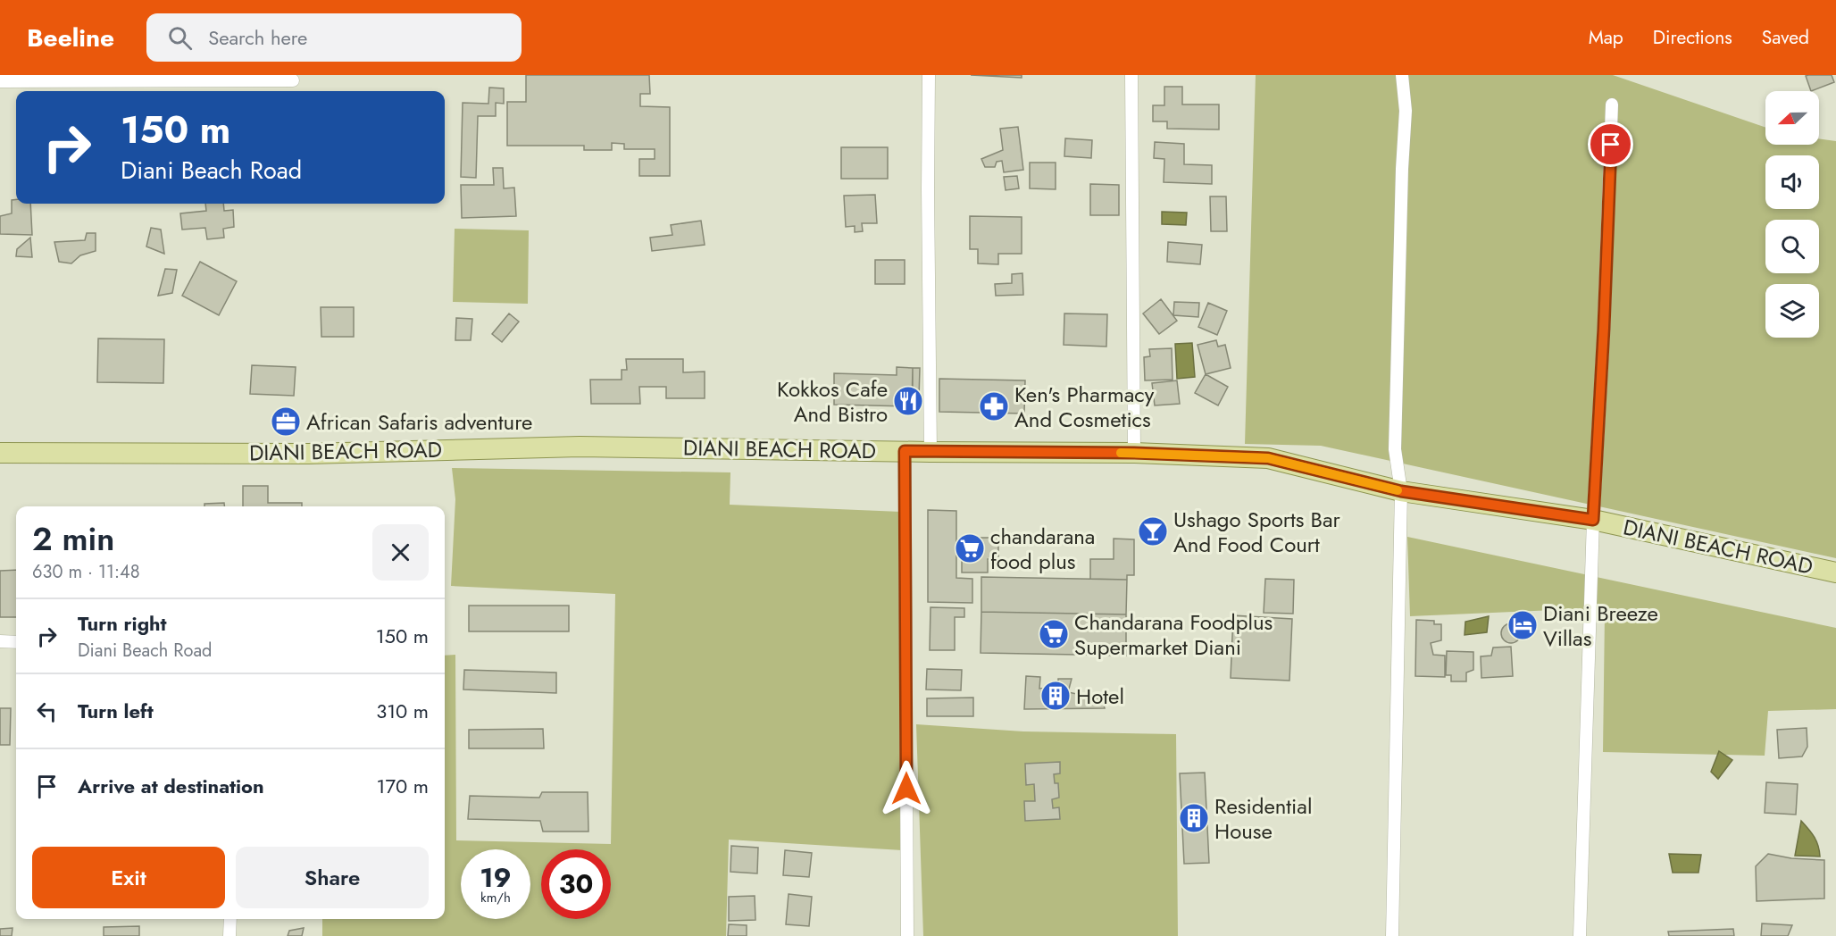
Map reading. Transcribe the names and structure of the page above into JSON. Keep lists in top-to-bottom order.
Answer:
{
  "streets": {
    "main road": ["DIANI BEACH ROAD"]
  },
  "places": {
    "restaurant": ["Kokkos Cafe And Bistro"],
    "pharmacy": ["Ken's Pharmacy And Cosmetics"],
    "office": ["African Safaris adventure"],
    "bar": ["Ushago Sports Bar And Food Court"],
    "supermarket": ["chandarana food plus", "Chandarana Foodplus Supermarket Diani"],
    "hotel": ["Diani Breeze Villas"],
    "building": ["Hotel", "Residential House"]
  },
  "north": "left",
  "page": {
    "header": "Beeline",
    "search": "Search here",
    "nav": ["Map", "Directions", "Saved"],
    "turn": ["150 m", "Diani Beach Road"],
    "heading": ["2 min", "630 m · 11:48"],
    "list": [
      {
        "name": "Turn right",
        "note": "Diani Beach Road",
        "value": "150 m"
      },
      {
        "name": "Turn left",
        "value": "310 m"
      },
      {
        "name": "Arrive at destination",
        "value": "170 m"
      }
    ],
    "buttons": ["Exit", "Share"],
    "speed": "19 km/h",
    "limit": "30"
  }
}
